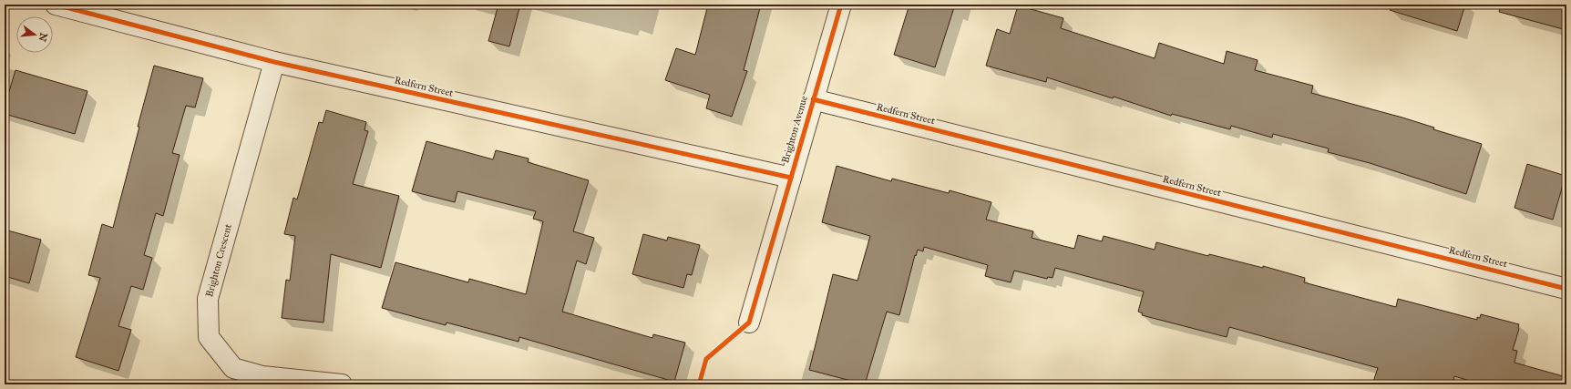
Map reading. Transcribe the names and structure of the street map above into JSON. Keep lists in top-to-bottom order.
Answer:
{
  "streets": {
    "street": ["Redfern Street", "Brighton Avenue", "Brighton Crescent"]
  },
  "crossings": [
    ["Redfern Street", "Brighton Avenue"],
    ["Redfern Street", "Brighton Crescent"]
  ],
  "north": "right"
}
